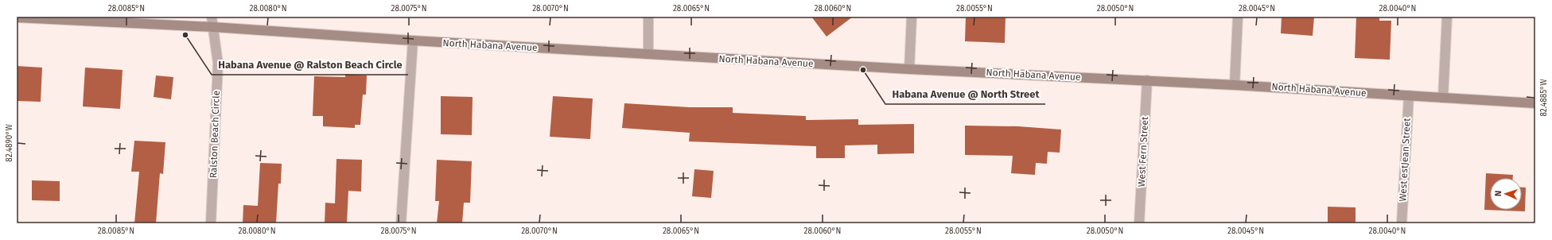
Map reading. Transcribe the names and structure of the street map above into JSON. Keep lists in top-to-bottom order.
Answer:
{
  "streets": {
    "street": [
      "North Habana Avenue",
      "Ralston Beach Circle",
      "West Fern Street",
      "West estJean Street"
    ]
  },
  "crossings": [
    ["North Habana Avenue", "Ralston Beach Circle"],
    ["North Habana Avenue", "West Fern Street"],
    ["North Habana Avenue", "West estJean Street"]
  ],
  "places": ["Habana Avenue @ Ralston Beach Circle", "Habana Avenue @ North Street"],
  "north": "left",
  "coordinates": [
    "28.0085°N",
    "28.0080°N",
    "28.0075°N",
    "28.0070°N",
    "28.0065°N",
    "28.0060°N",
    "28.0055°N",
    "28.0050°N",
    "28.0045°N",
    "28.0040°N",
    "82.4885°W",
    "82.4890°W"
  ]
}
